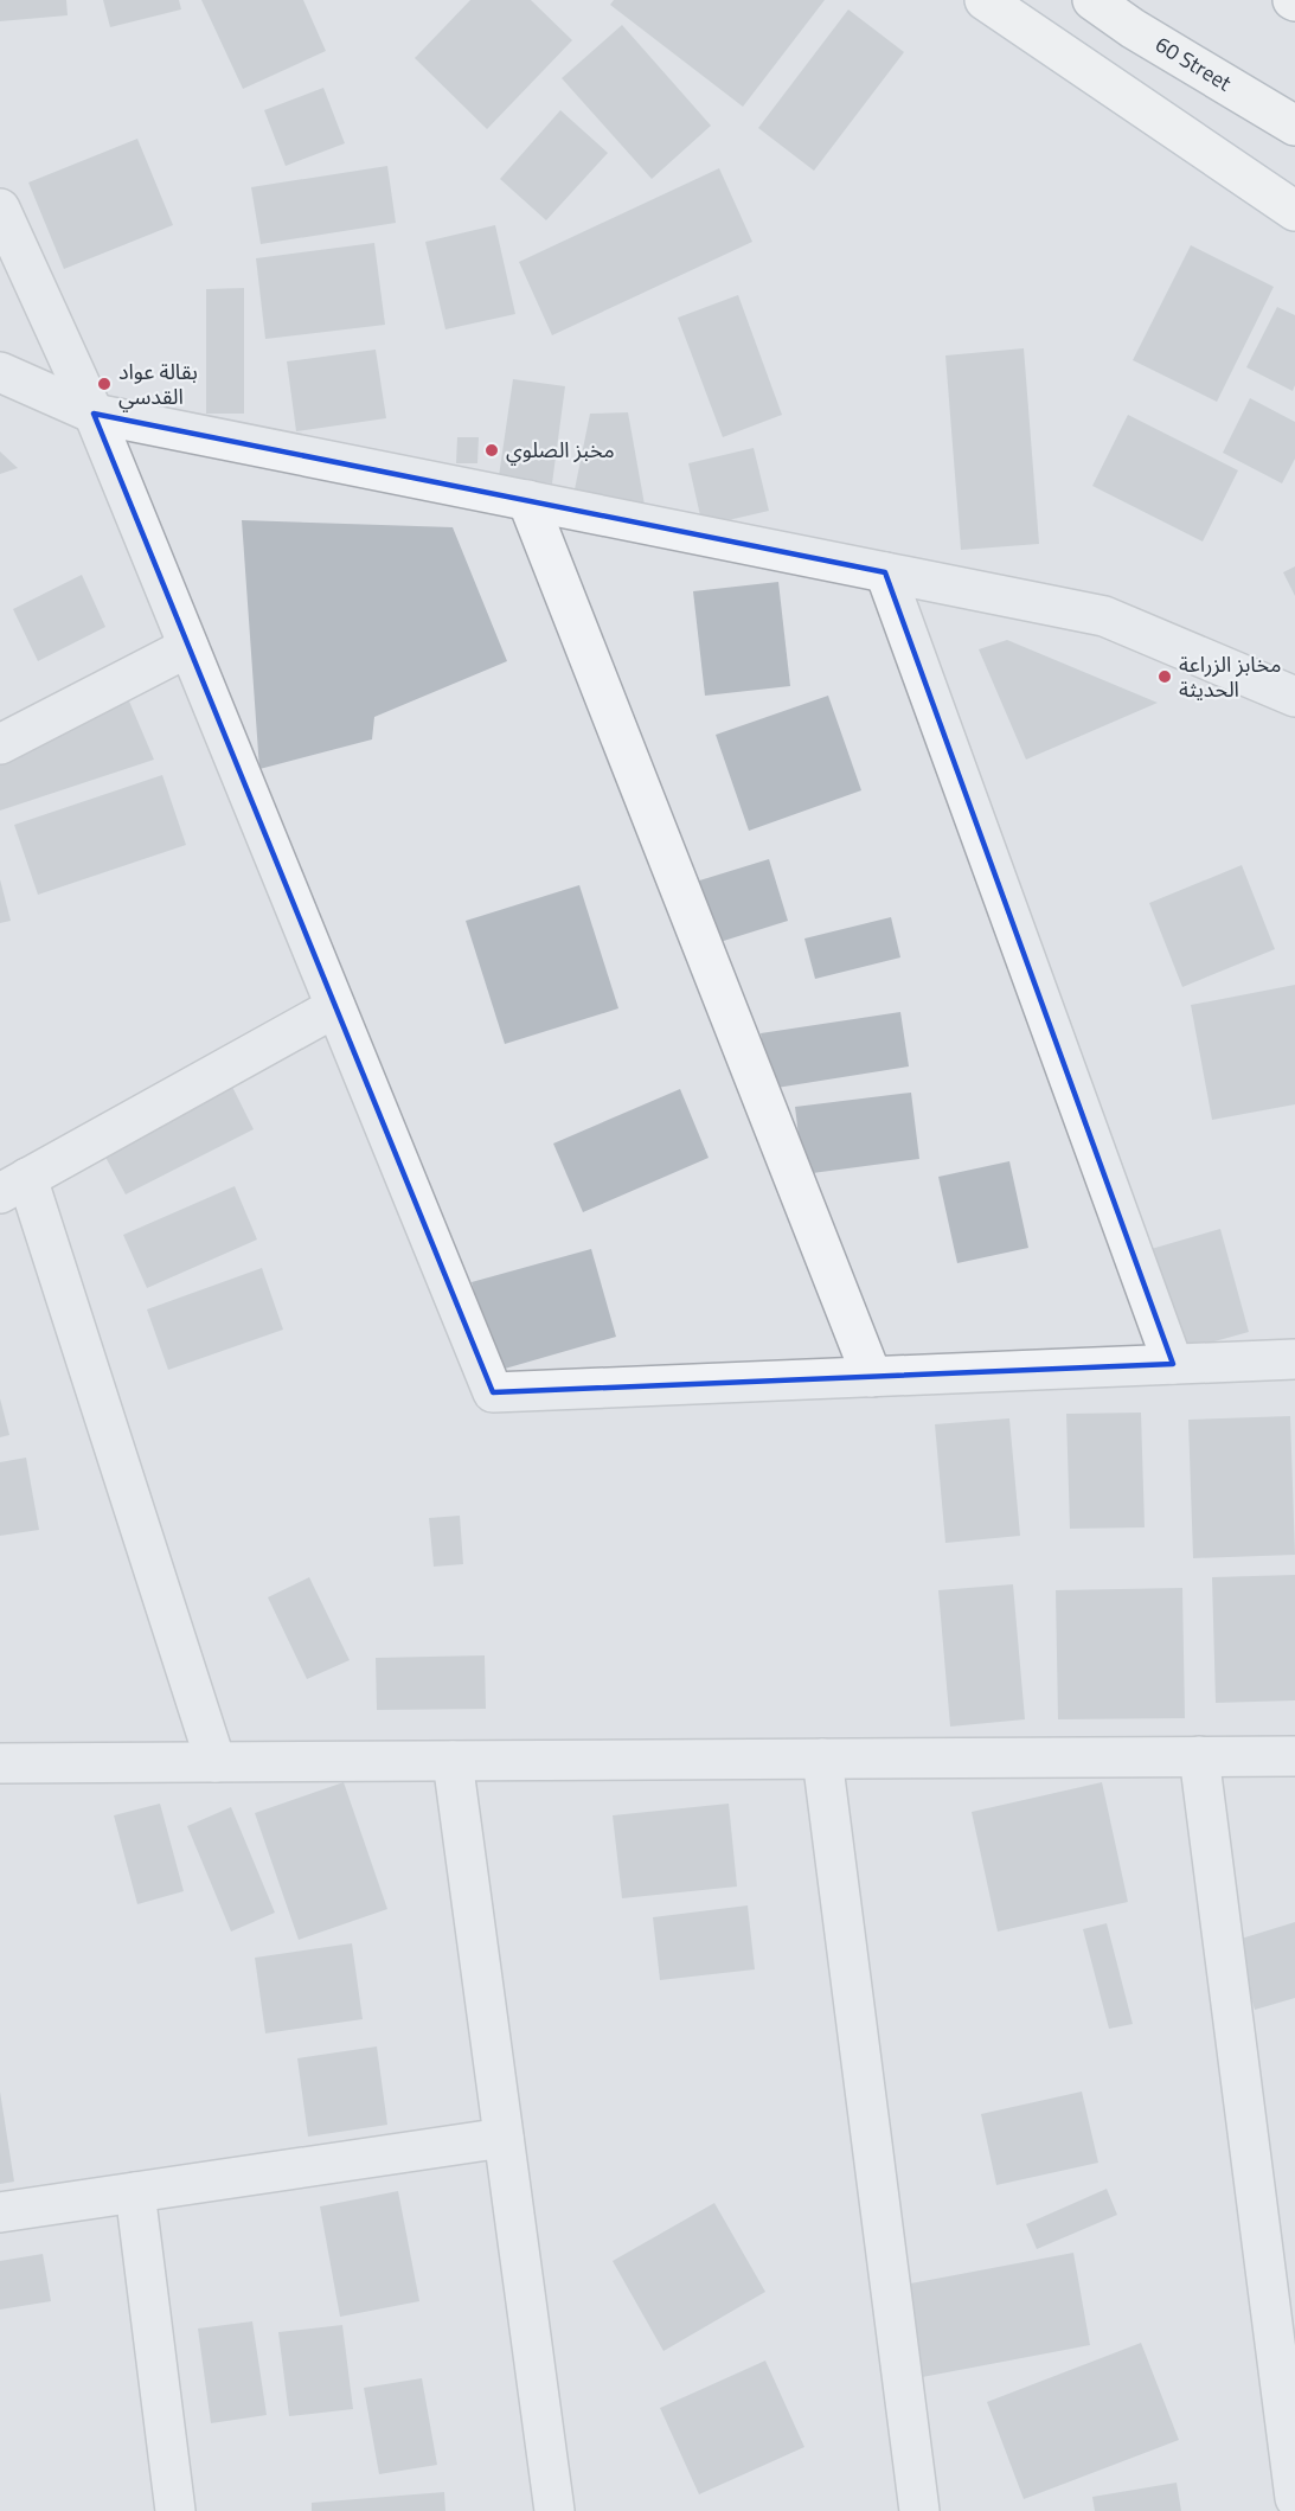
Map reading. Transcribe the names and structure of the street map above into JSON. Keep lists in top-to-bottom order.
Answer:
{
  "streets": {
    "main road": ["60 Street"]
  },
  "places": ["بقالة عواد القدسي", "مخبز الصلوي", "مخابز الزراعة الحديثة"]
}
